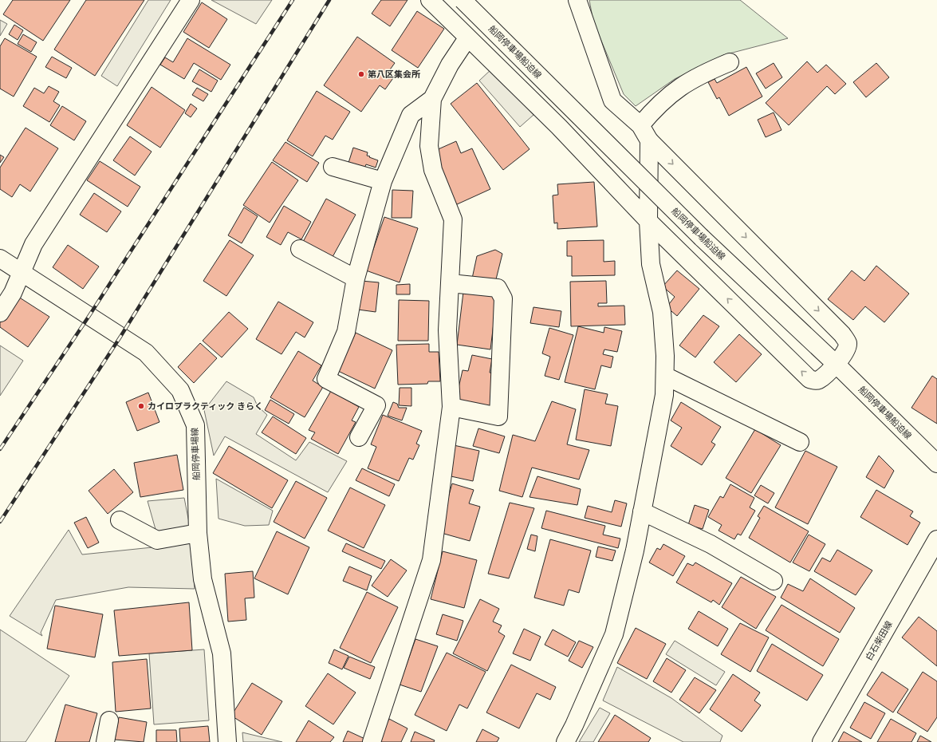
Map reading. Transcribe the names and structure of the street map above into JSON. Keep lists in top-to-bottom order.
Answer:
{
  "streets": {
    "street": ["船岡停車場船迫線", "船岡停車場線", "白石柴田線"]
  },
  "places": ["第八区集会所", "カイロプラクティック きらく"]
}
